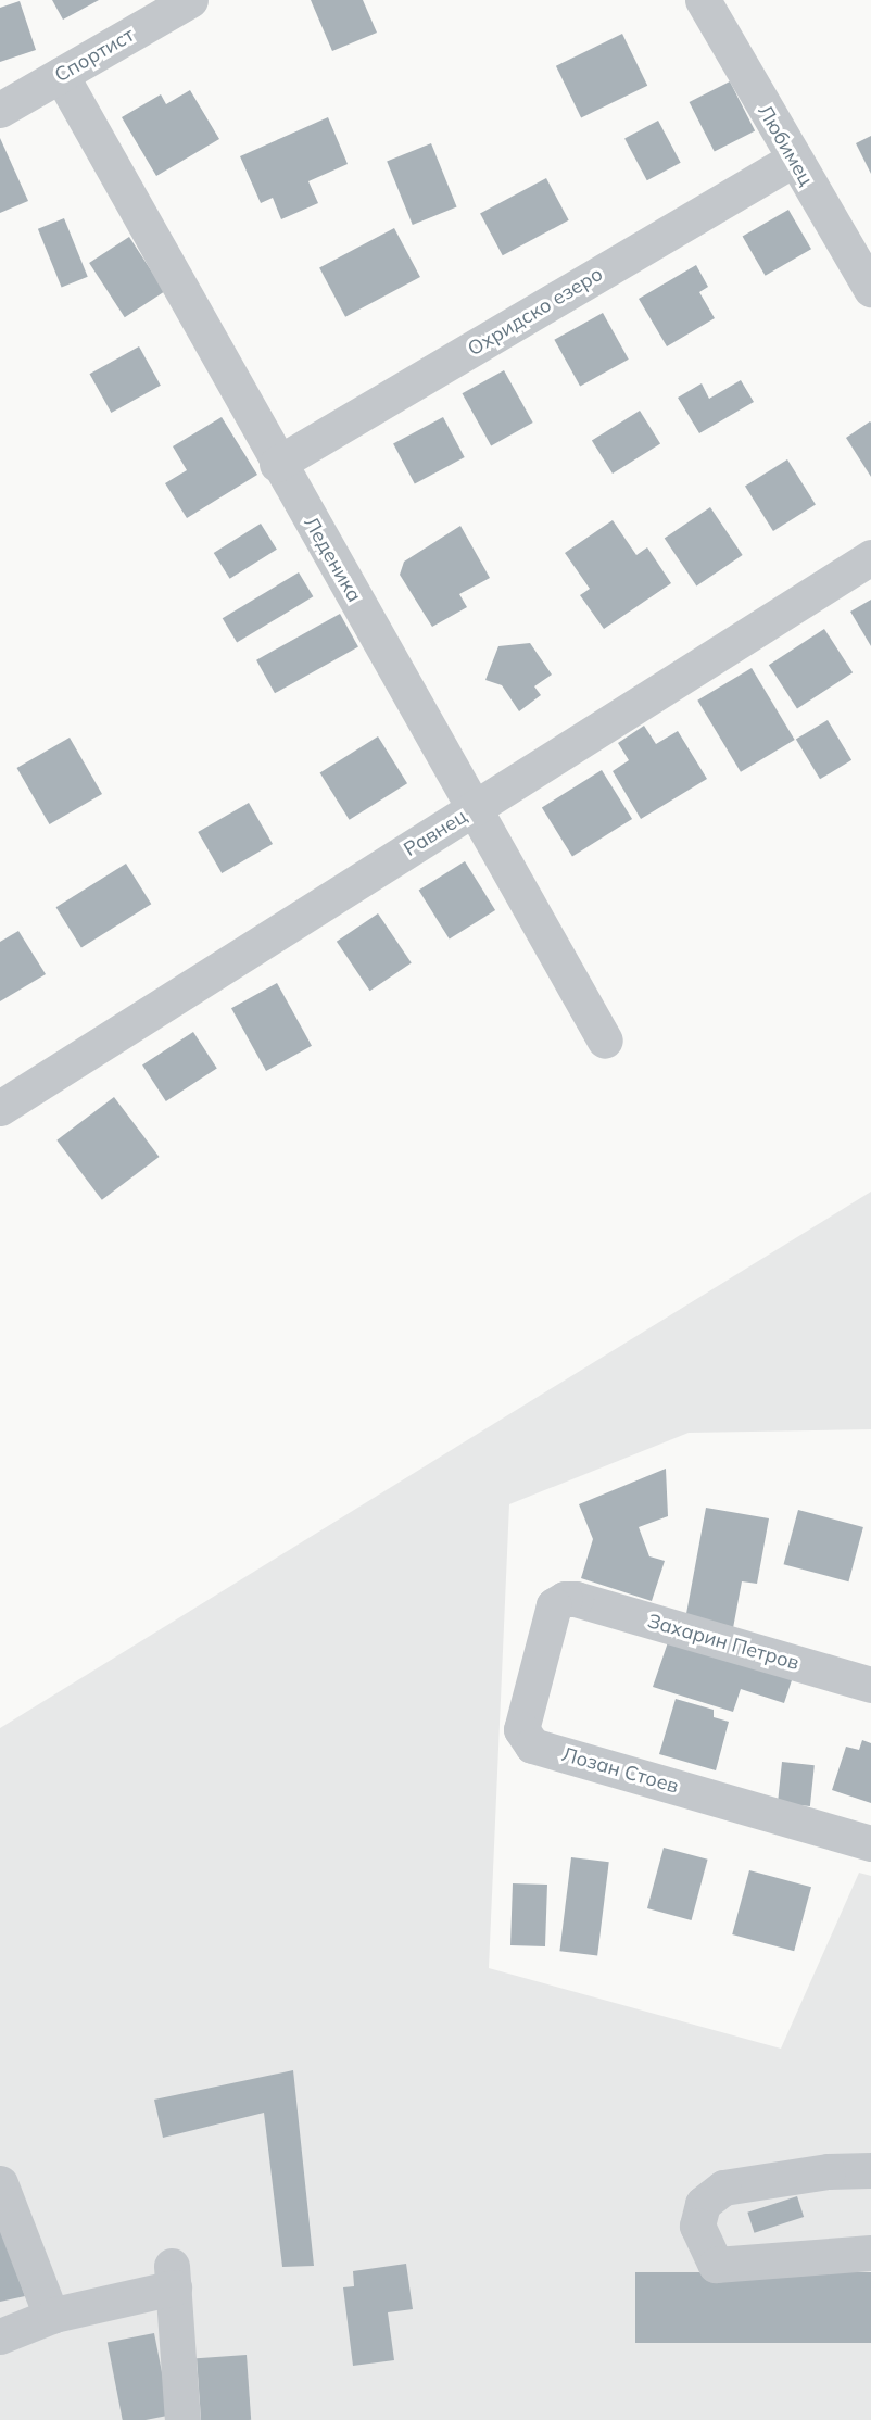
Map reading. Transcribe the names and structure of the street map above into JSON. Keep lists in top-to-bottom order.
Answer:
{
  "streets": {
    "street": [
      "Спортист",
      "Любимец",
      "Охридско езеро",
      "Леденика",
      "Равнец",
      "Захарин Петров",
      "Лозан Стоев"
    ]
  },
  "crossings": [
    ["Спортист", "Леденика"],
    ["Любимец", "Охридско езеро"],
    ["Охридско езеро", "Леденика"],
    ["Леденика", "Равнец"],
    ["Захарин Петров", "Лозан Стоев"]
  ]
}
